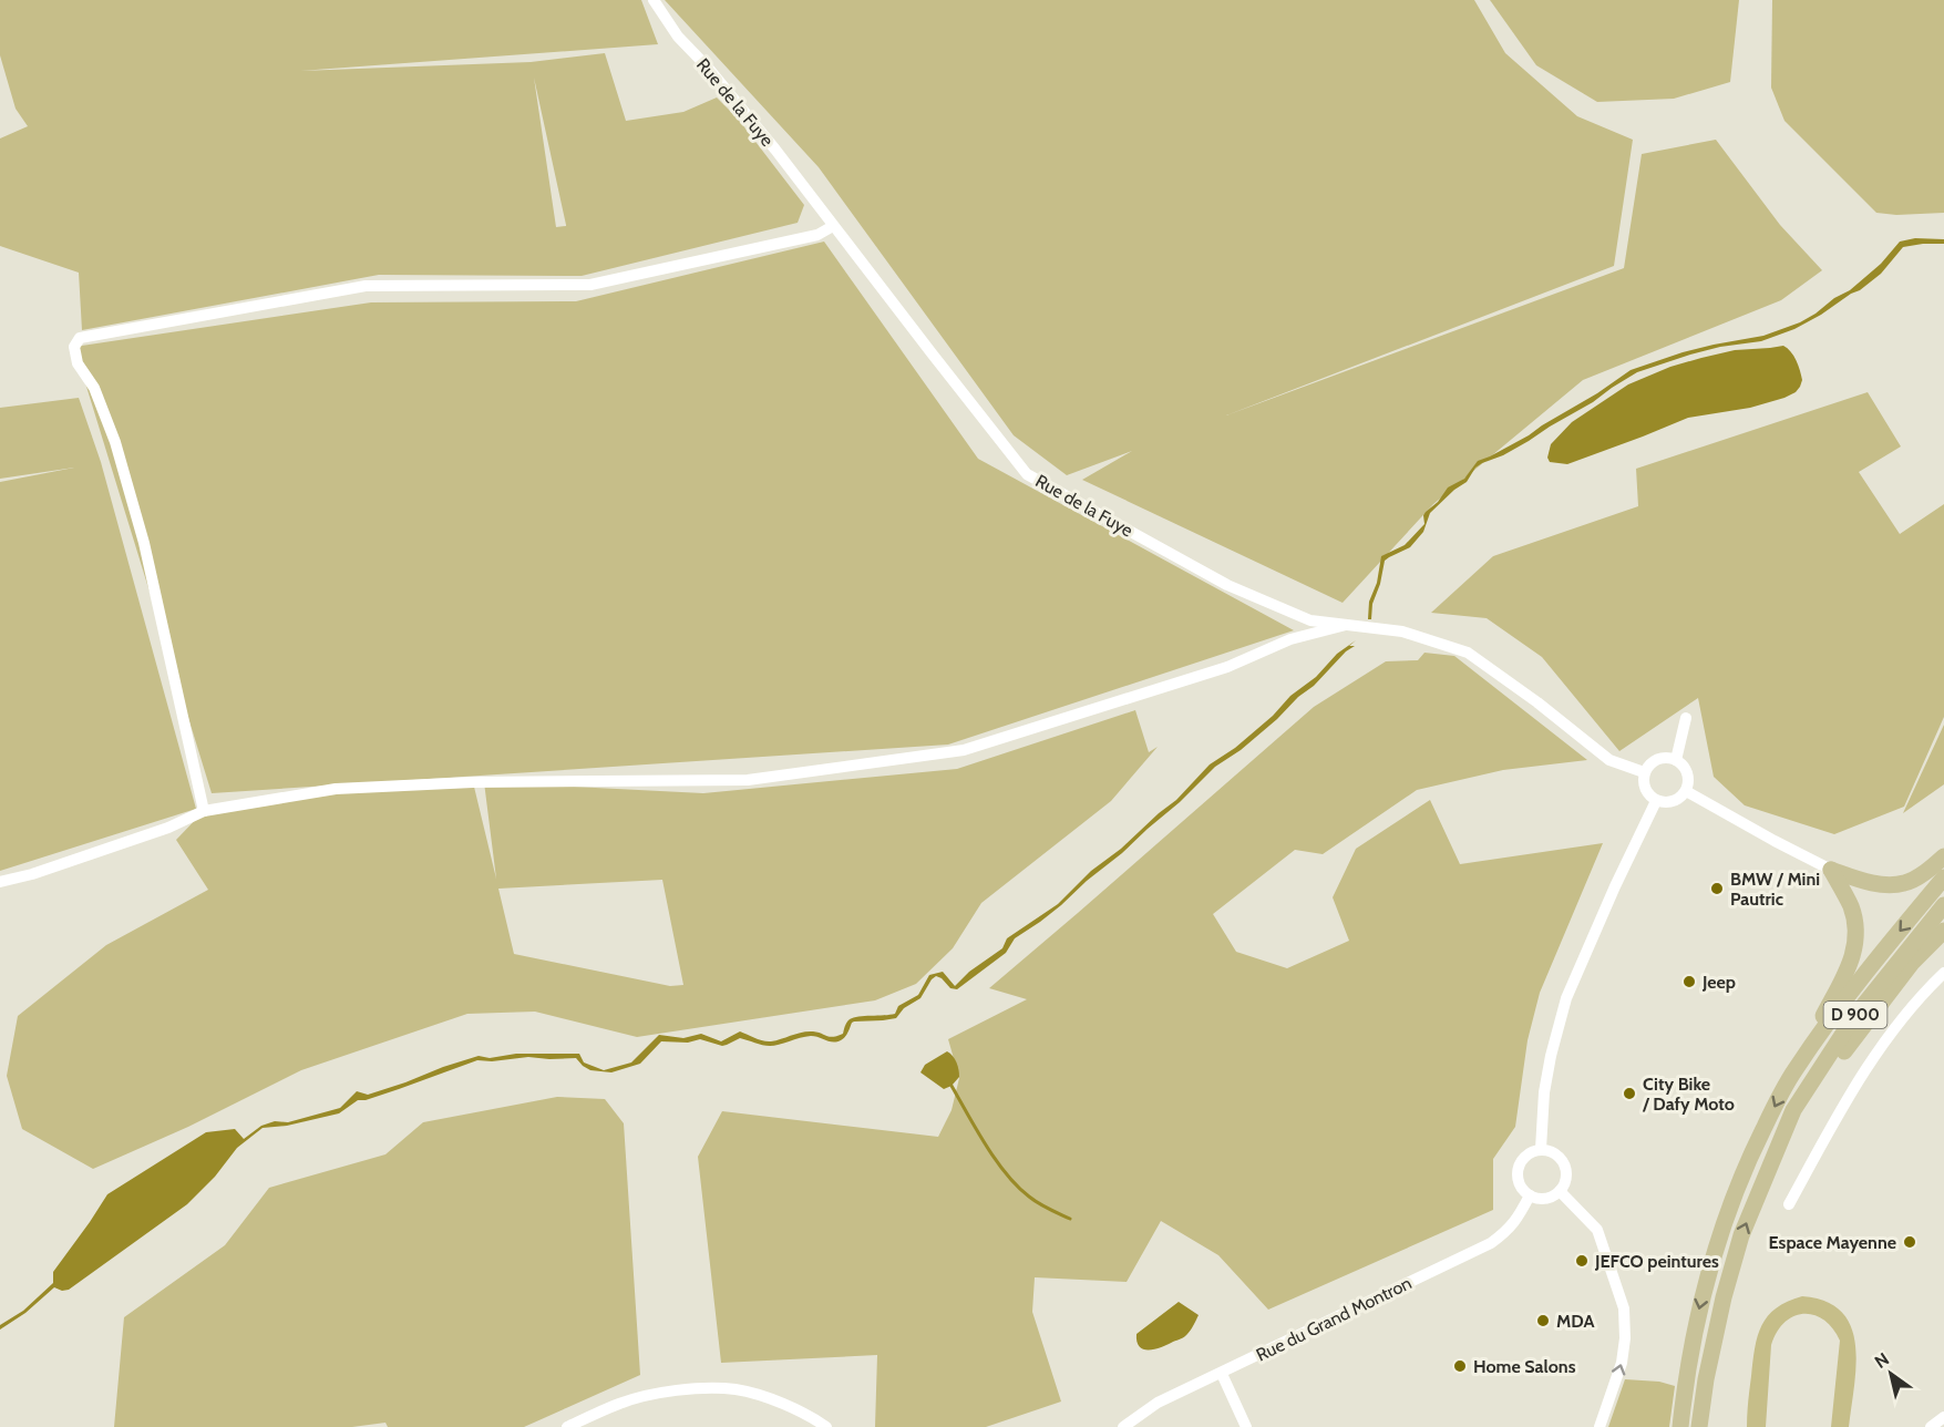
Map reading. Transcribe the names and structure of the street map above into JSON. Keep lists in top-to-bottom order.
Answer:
{
  "streets": {
    "main road": ["D 900"],
    "street": ["Rue de la Fuye", "Rue du Grand Montron"]
  },
  "places": [
    "BMW / Mini Pautric",
    "Jeep",
    "City Bike / Dafy Moto",
    "Espace Mayenne",
    "JEFCO peintures",
    "MDA",
    "Home Salons"
  ],
  "north": "top left"
}
